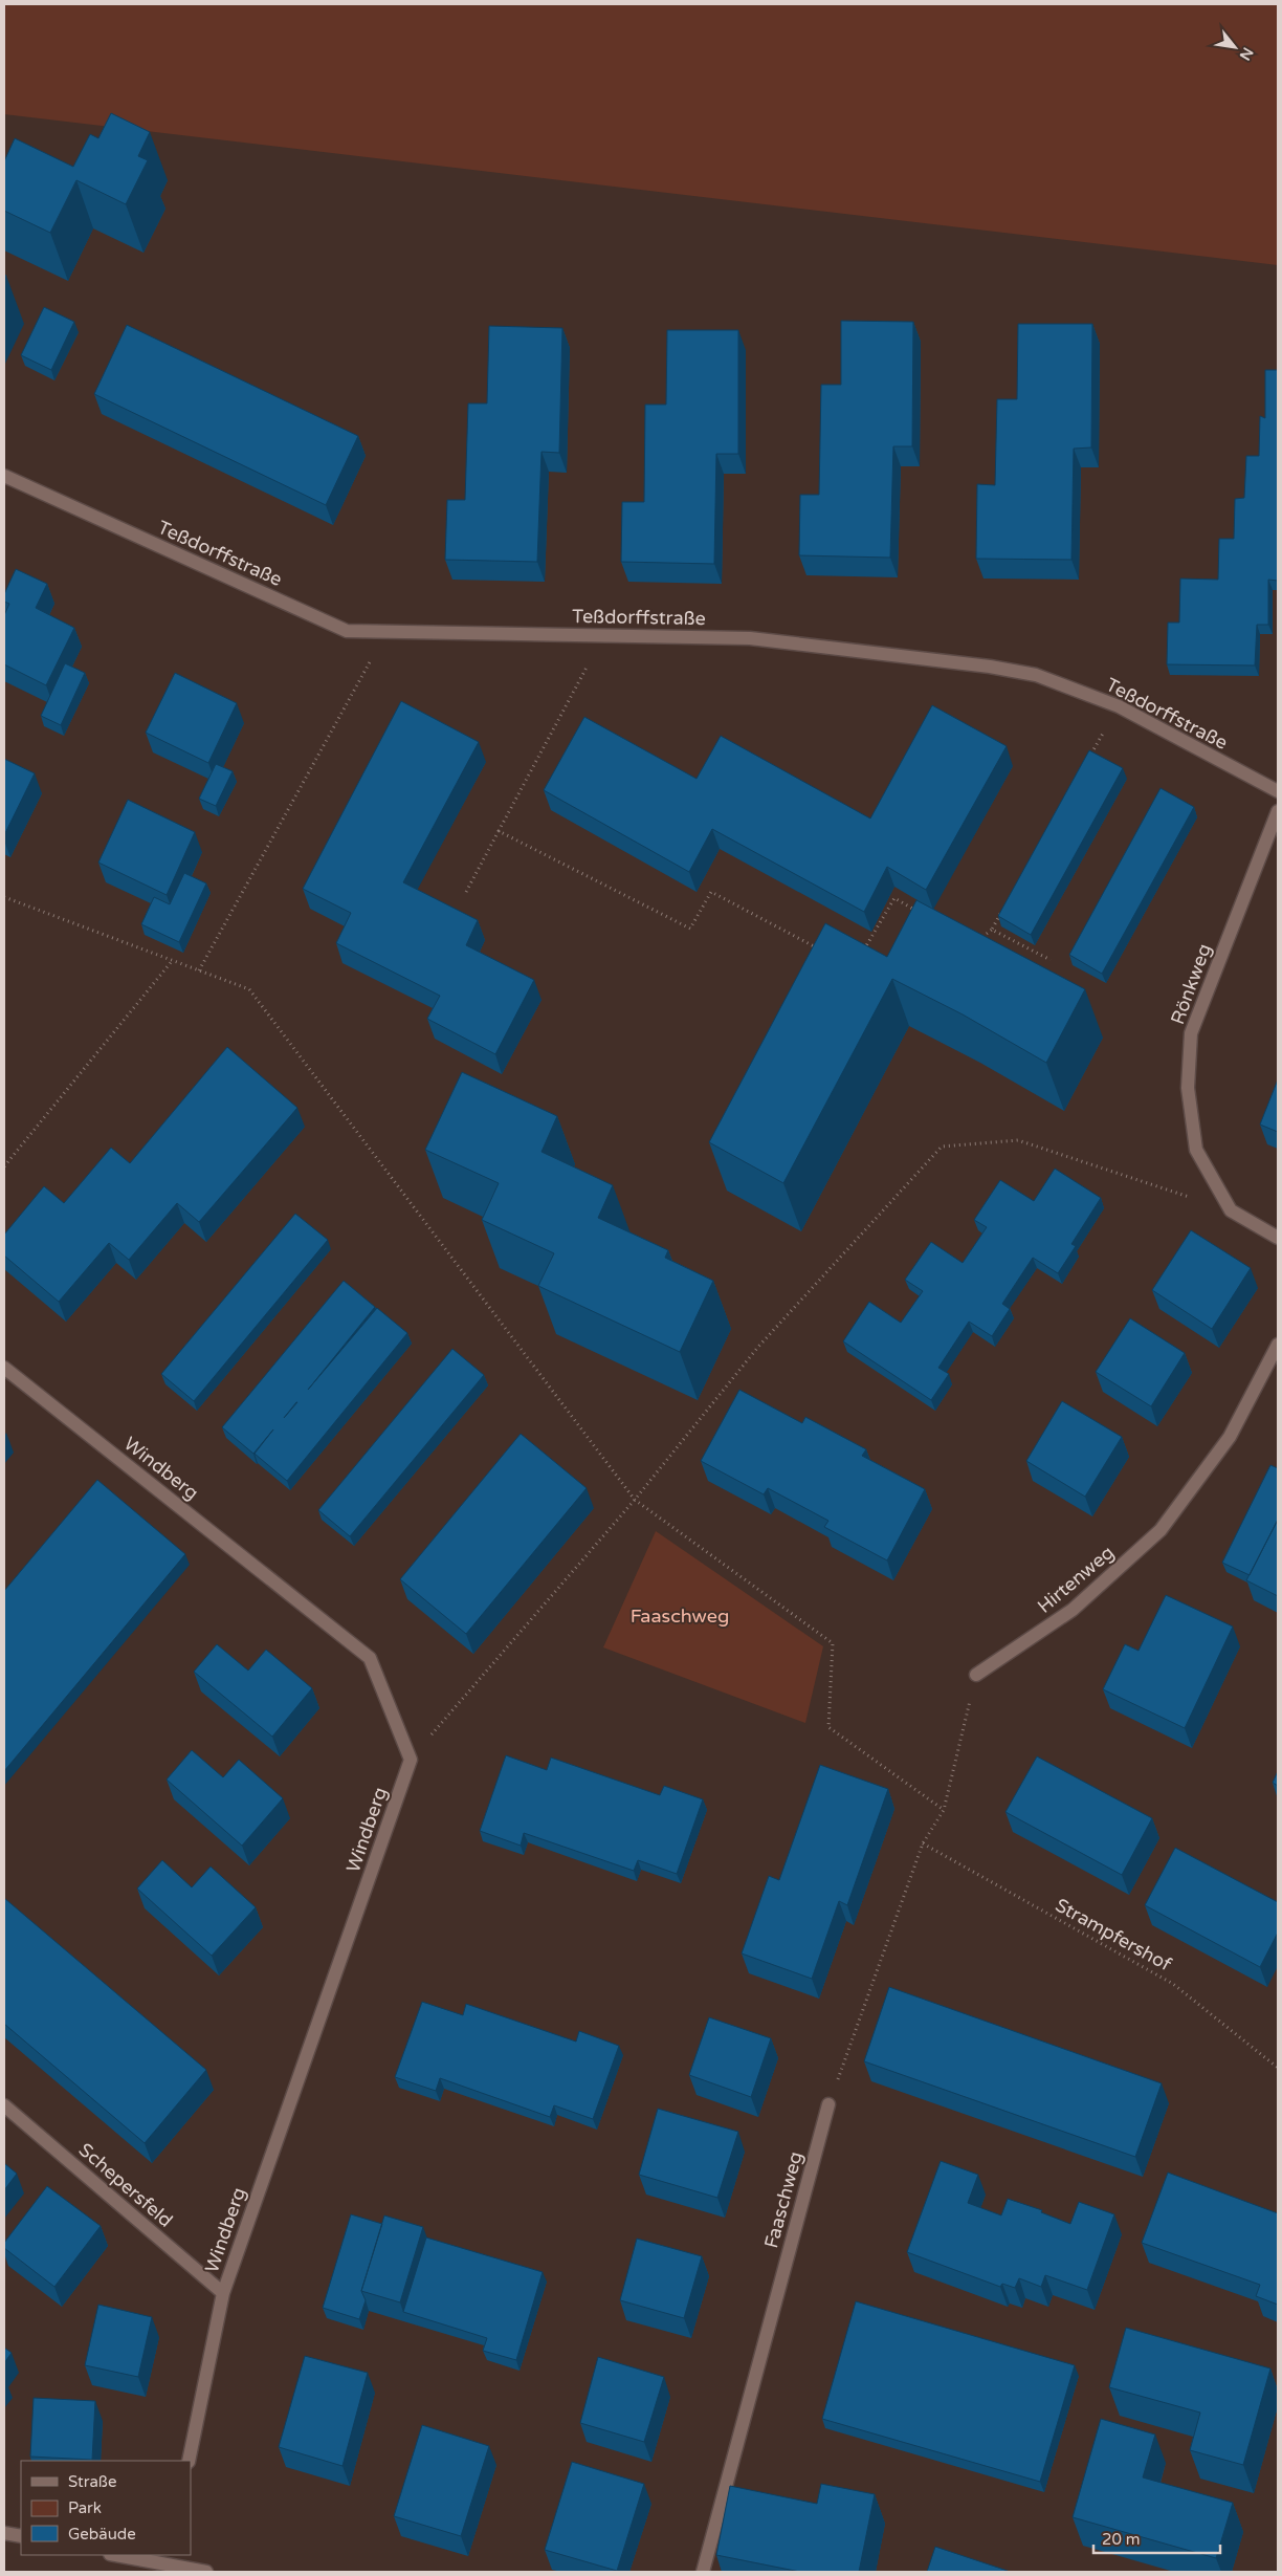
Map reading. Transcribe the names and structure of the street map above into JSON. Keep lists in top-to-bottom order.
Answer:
{
  "streets": {
    "street": [
      "Teßdorffstraße",
      "Rönkweg",
      "Windberg",
      "Hirtenweg",
      "Schepersfeld",
      "Faaschweg"
    ],
    "path": ["Strampfershof"]
  },
  "crossings": [
    ["Windberg", "Schepersfeld"]
  ],
  "parks": ["Faaschweg"],
  "legend": ["Straße", "Park", "Gebäude"],
  "scale_bar": "20 m",
  "north": "bottom right"
}
